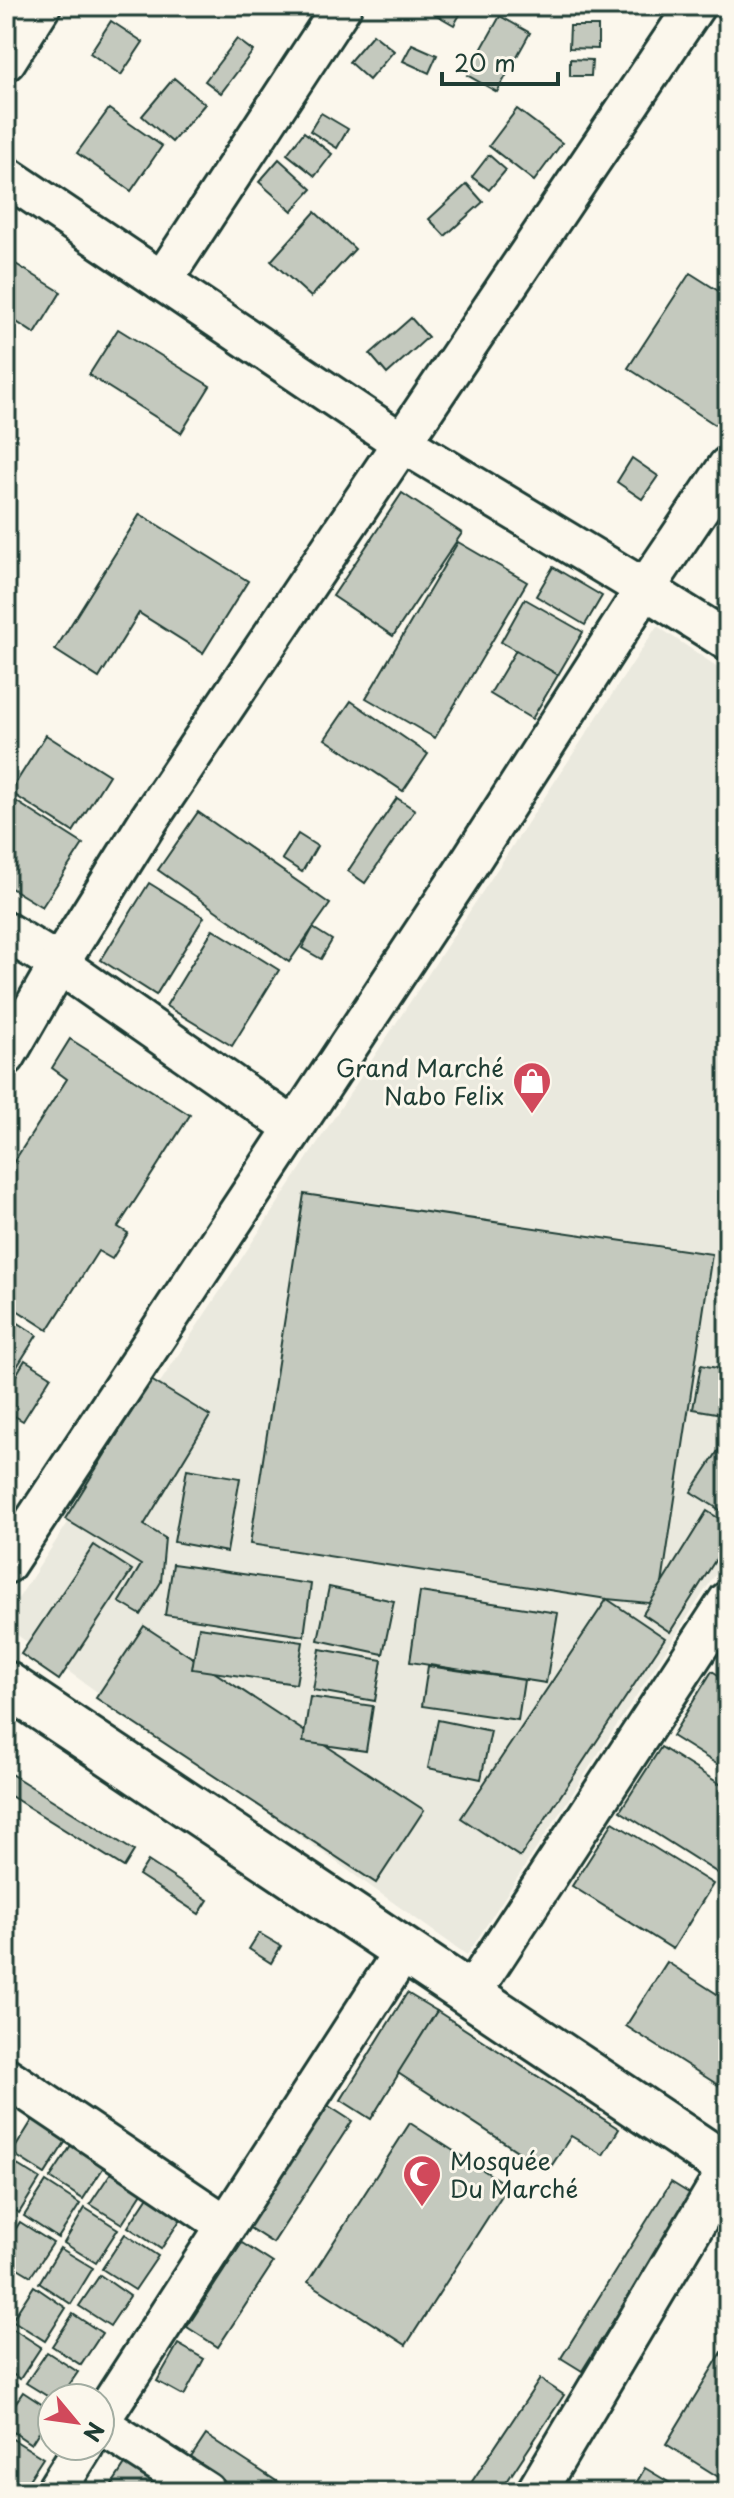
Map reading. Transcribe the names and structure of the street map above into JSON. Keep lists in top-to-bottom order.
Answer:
{
  "places": {
    "shop": ["Grand Marché Nabo Felix"],
    "mosque": ["Mosquée Du Marché"]
  },
  "scale_bar": "20 m",
  "north": "bottom right"
}
